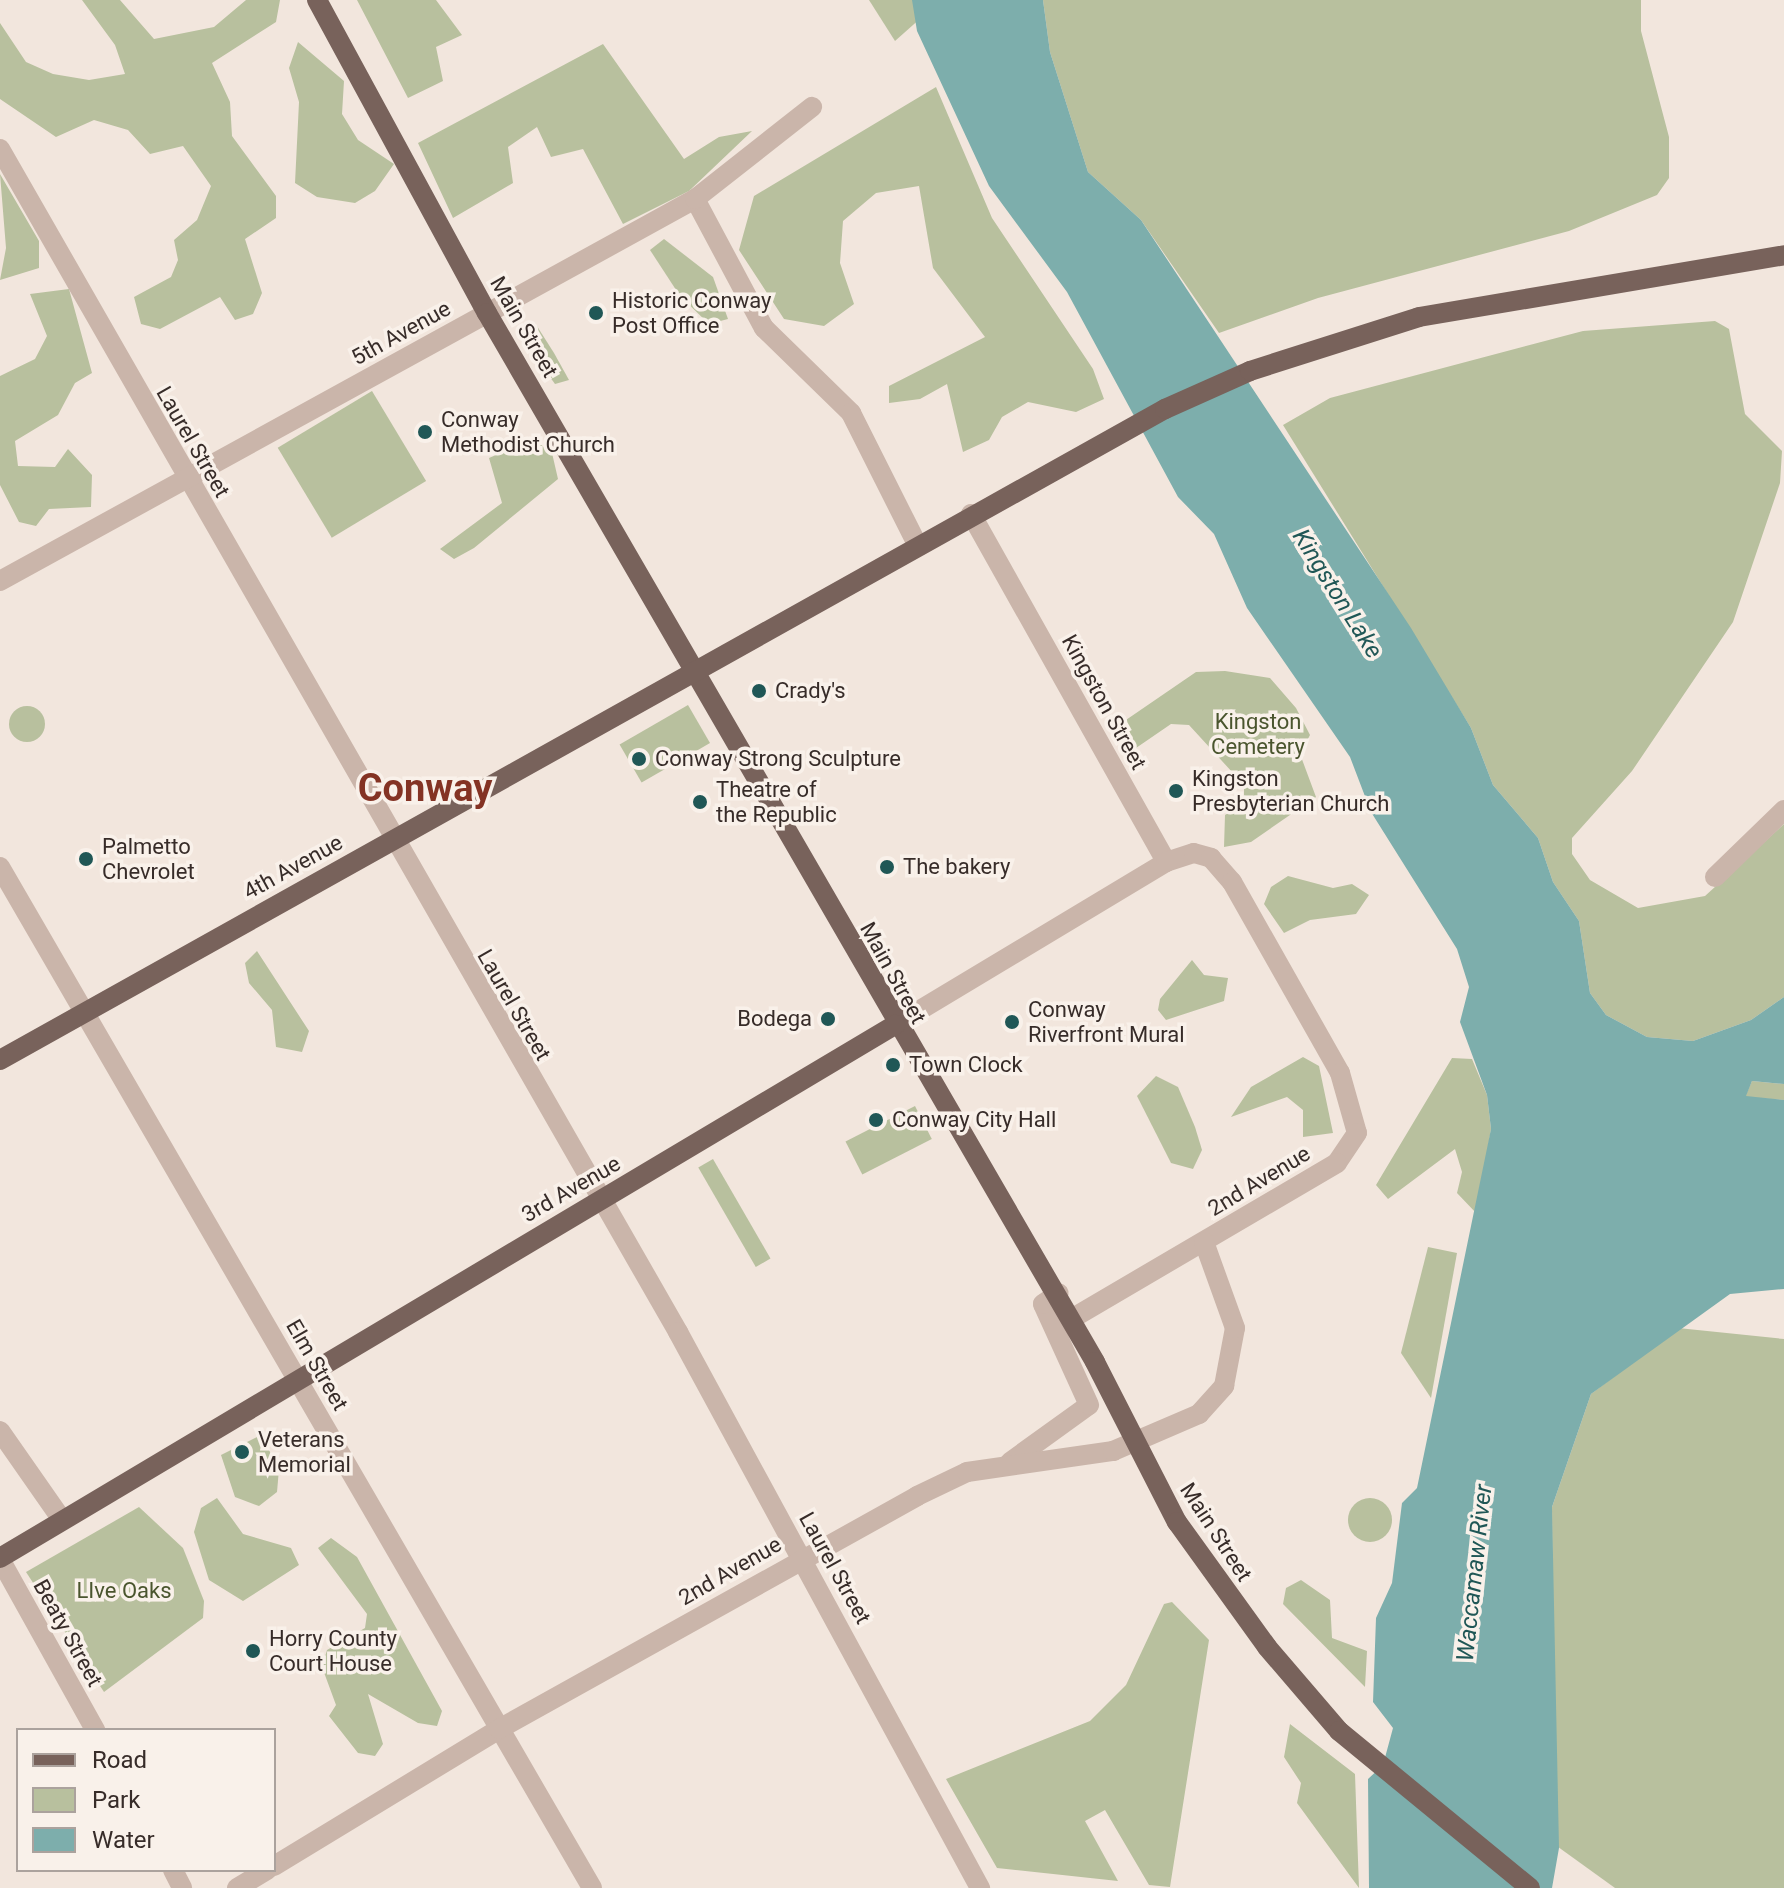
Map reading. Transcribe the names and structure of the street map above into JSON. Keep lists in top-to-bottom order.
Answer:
{
  "streets": {
    "main road": ["Main Street", "4th Avenue", "3rd Avenue"],
    "street": [
      "5th Avenue",
      "Laurel Street",
      "Kingston Street",
      "2nd Avenue",
      "Elm Street",
      "Beaty Street"
    ]
  },
  "crossings": [
    ["Main Street", "5th Avenue"],
    ["Main Street", "4th Avenue"],
    ["Main Street", "2nd Avenue"],
    ["Main Street", "3rd Avenue"],
    ["5th Avenue", "Laurel Street"],
    ["Laurel Street", "4th Avenue"],
    ["Laurel Street", "2nd Avenue"],
    ["Laurel Street", "3rd Avenue"],
    ["Kingston Street", "4th Avenue"],
    ["Kingston Street", "2nd Avenue"],
    ["Kingston Street", "3rd Avenue"],
    ["4th Avenue", "Elm Street"],
    ["2nd Avenue", "3rd Avenue"],
    ["2nd Avenue", "Elm Street"],
    ["3rd Avenue", "Elm Street"],
    ["3rd Avenue", "Beaty Street"]
  ],
  "districts": ["Conway"],
  "water": ["Kingston Lake", "Waccamaw River"],
  "parks": ["Kingston Cemetery", "LIve Oaks"],
  "places": [
    "Historic Conway Post Office",
    "Conway Methodist Church",
    "Crady's",
    "Conway Strong Sculpture",
    "Kingston Presbyterian Church",
    "Theatre of the Republic",
    "Palmetto Chevrolet",
    "The bakery",
    "Bodega",
    "Conway Riverfront Mural",
    "Town Clock",
    "Conway City Hall",
    "Veterans Memorial",
    "Horry County Court House"
  ],
  "legend": ["Road", "Park", "Water"]
}
